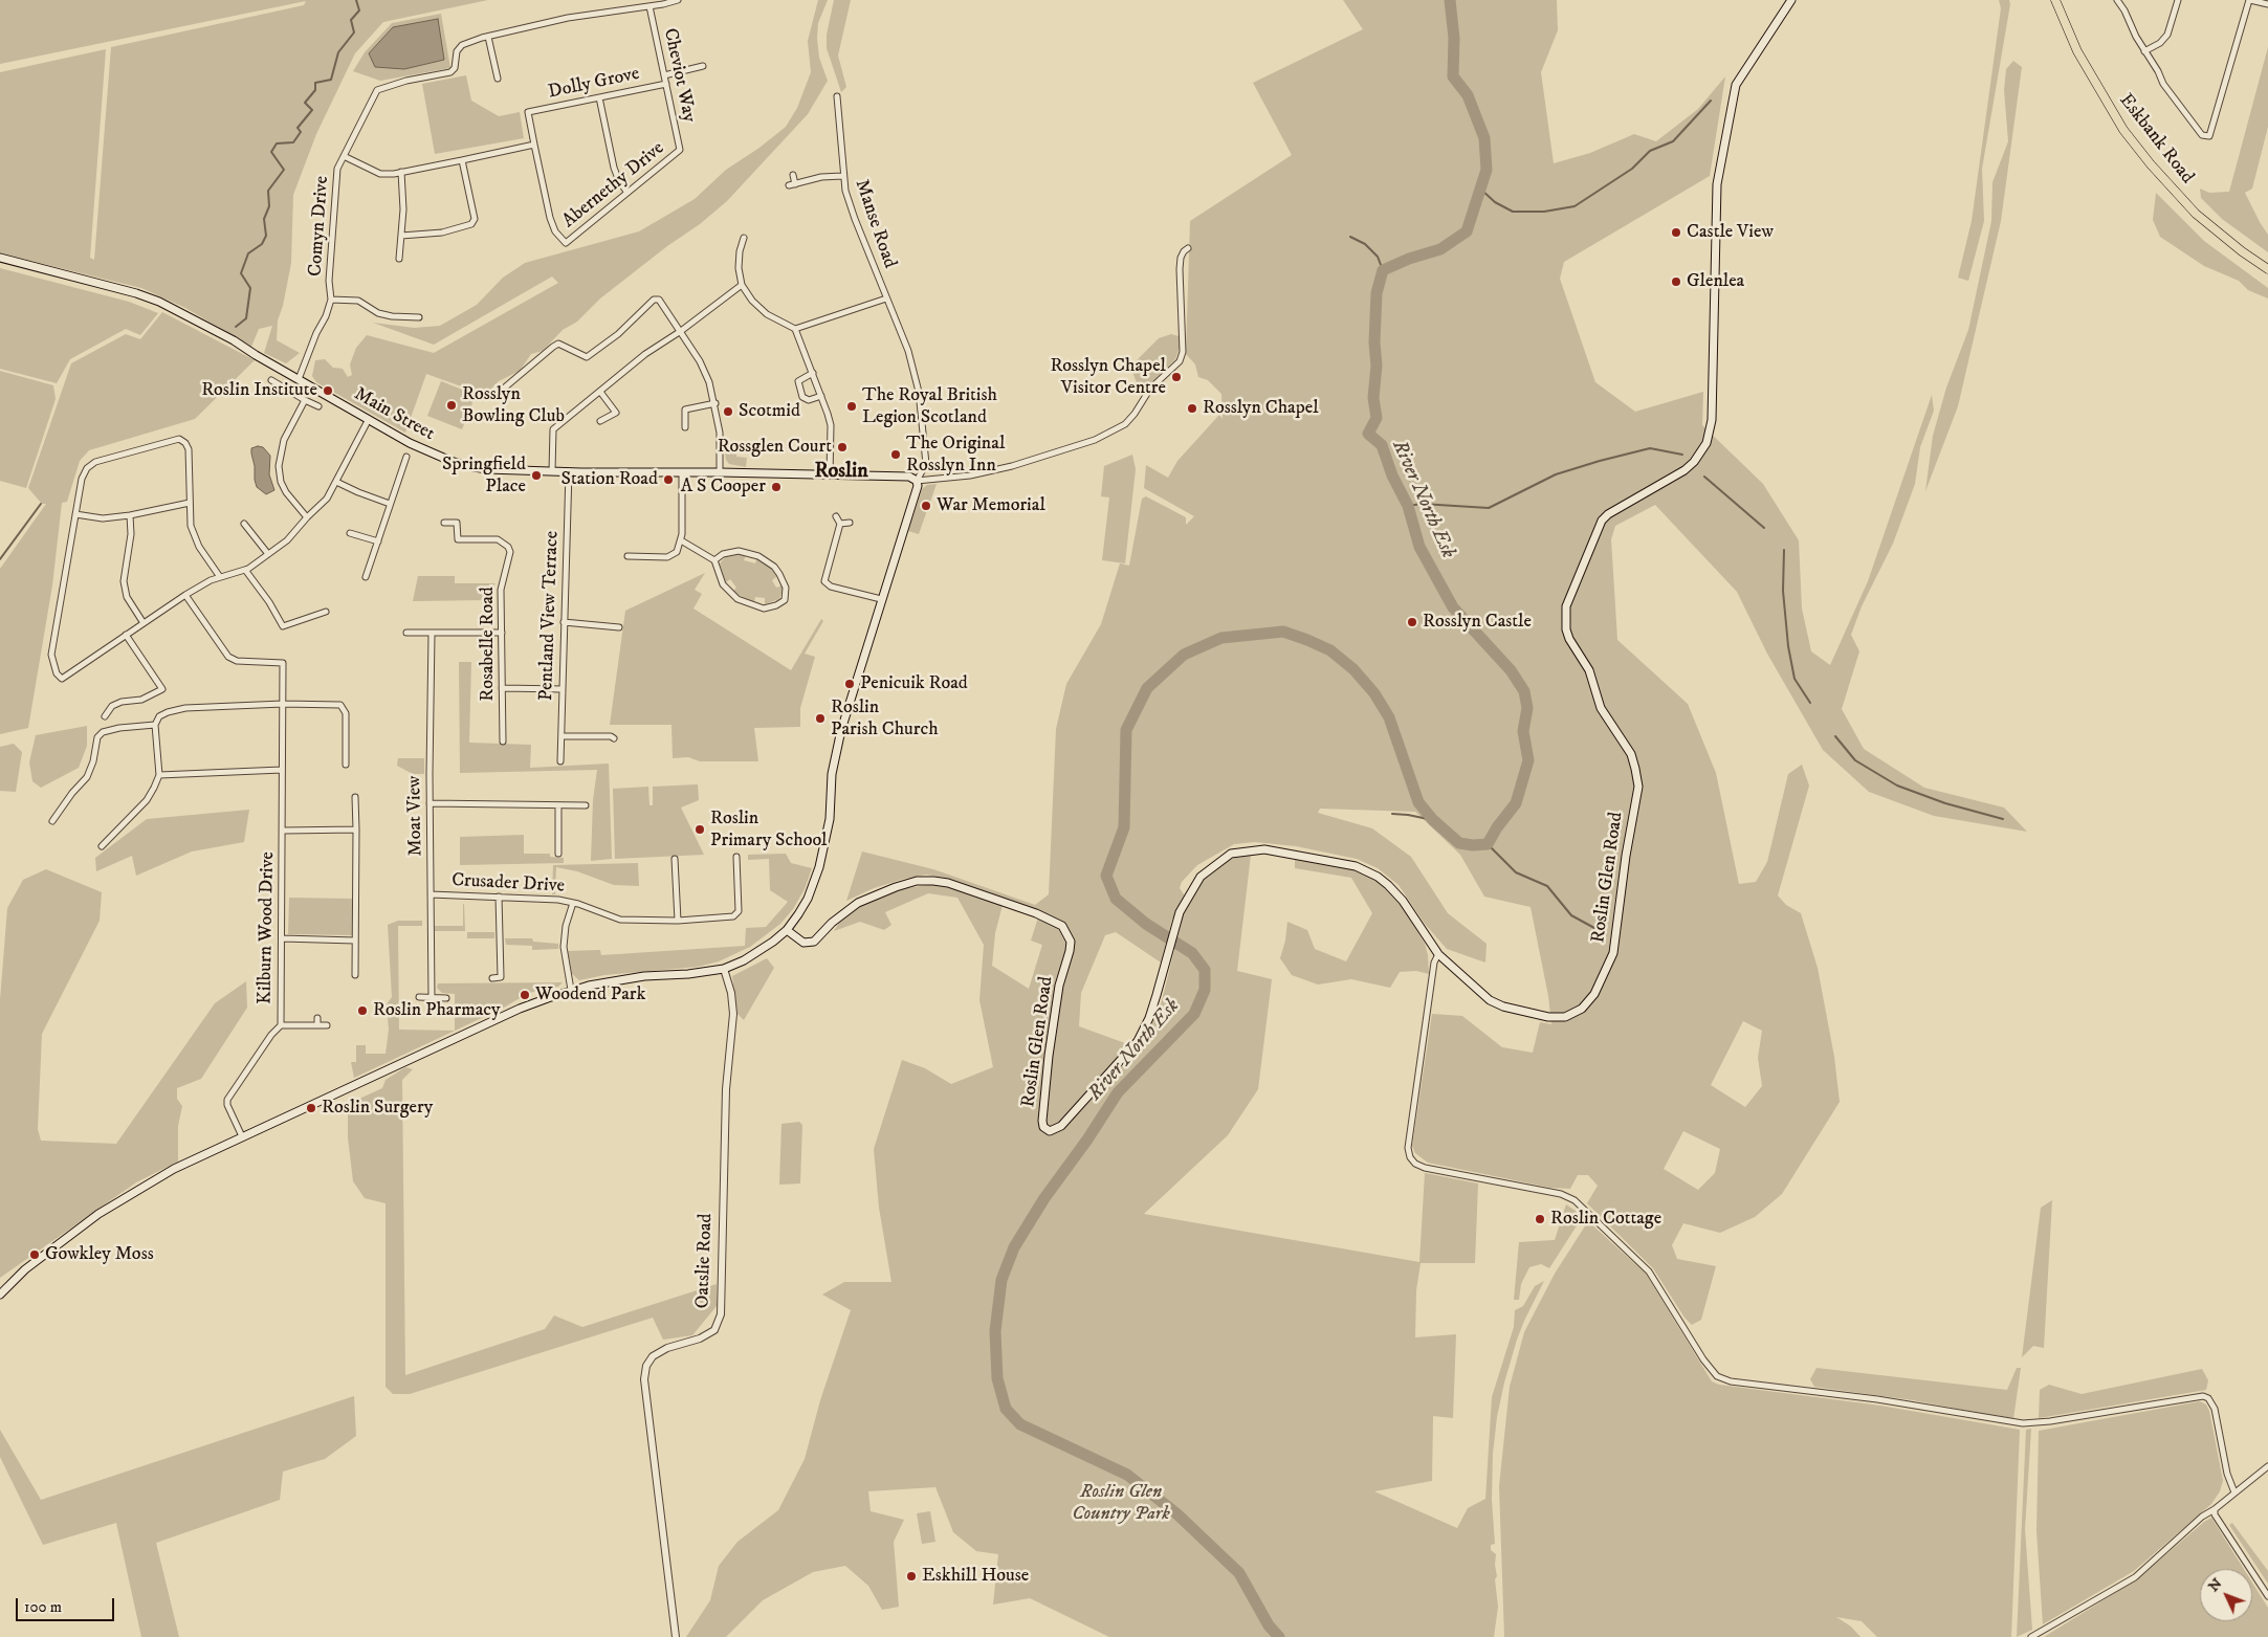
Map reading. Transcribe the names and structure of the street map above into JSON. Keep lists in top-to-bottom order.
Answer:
{
  "streets": {
    "main road": ["Eskbank Road", "Main Street", "Roslin Glen Road"],
    "street": [
      "Cheviot Way",
      "Dolly Grove",
      "Abernethy Drive",
      "Manse Road",
      "Comyn Drive",
      "Pentland View Terrace",
      "Rosabelle Road",
      "Moat View",
      "Crusader Drive",
      "Kilburn Wood Drive",
      "Oatslie Road"
    ]
  },
  "crossings": [
    ["Cheviot Way", "Dolly Grove"],
    ["Cheviot Way", "Abernethy Drive"],
    ["Dolly Grove", "Abernethy Drive"],
    ["Manse Road", "Main Street"],
    ["Comyn Drive", "Main Street"],
    ["Main Street", "Pentland View Terrace"],
    ["Moat View", "Crusader Drive"]
  ],
  "districts": ["Roslin"],
  "water": ["River North Esk"],
  "parks": ["Roslin Glen Country Park"],
  "places": [
    "Castle View",
    "Glenlea",
    "Rosslyn Chapel Visitor Centre",
    "Roslin Institute",
    "Rosslyn Bowling Club",
    "The Royal British Legion Scotland",
    "Rosslyn Chapel",
    "Scotmid",
    "Rossglen Court",
    "The Original Rosslyn Inn",
    "Springfield Place",
    "Station Road",
    "A S Cooper",
    "War Memorial",
    "Rosslyn Castle",
    "Penicuik Road",
    "Roslin Parish Church",
    "Roslin Primary School",
    "Woodend Park",
    "Roslin Pharmacy",
    "Roslin Surgery",
    "Roslin Cottage",
    "Gowkley Moss",
    "Eskhill House"
  ],
  "scale_bar": "100 m",
  "north": "top left"
}
